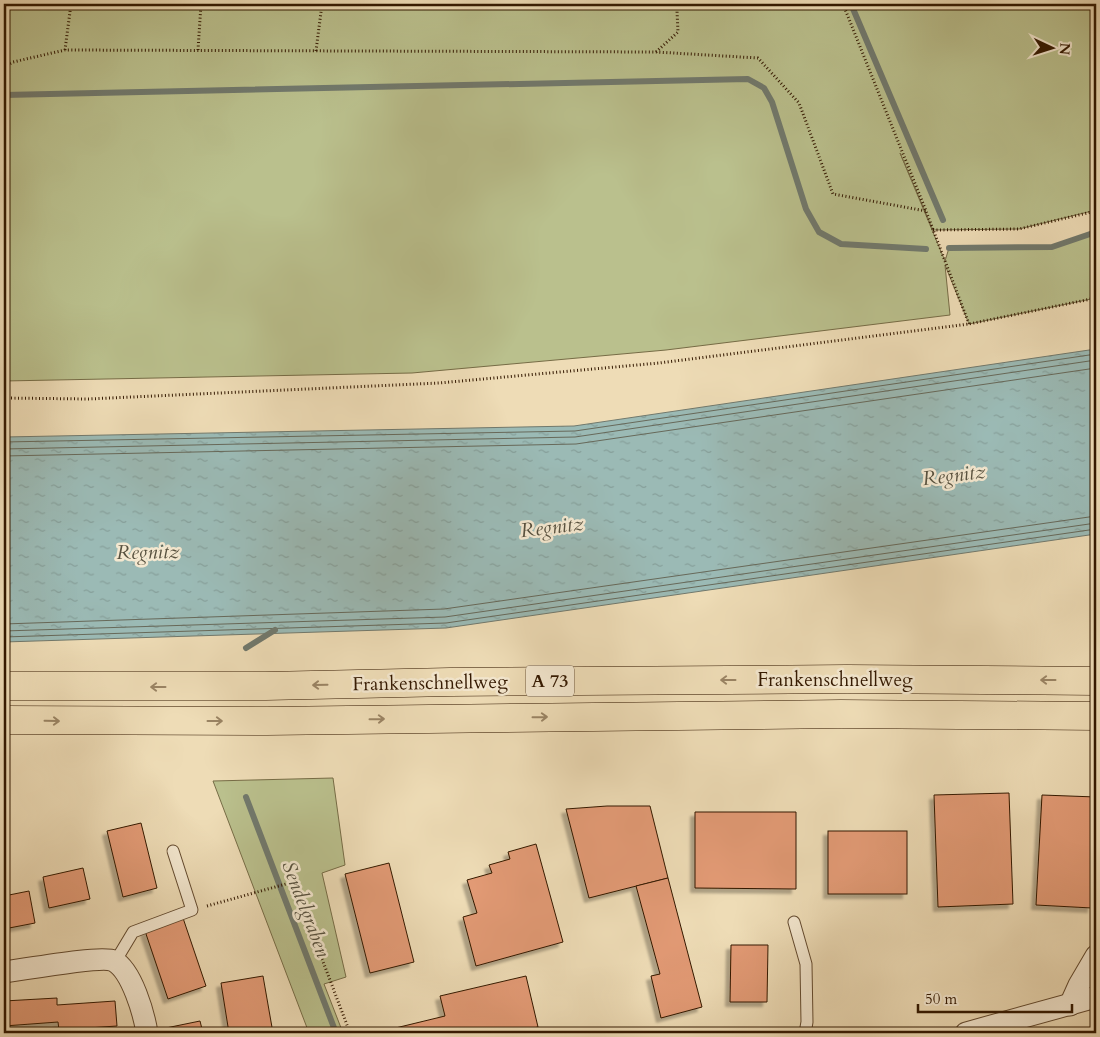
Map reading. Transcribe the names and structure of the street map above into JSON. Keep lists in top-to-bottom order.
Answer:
{
  "streets": {
    "highway": ["Frankenschnellweg", "A 73"]
  },
  "water": ["Regnitz", "Sendelgraben"],
  "scale_bar": "50 m",
  "north": "right"
}
